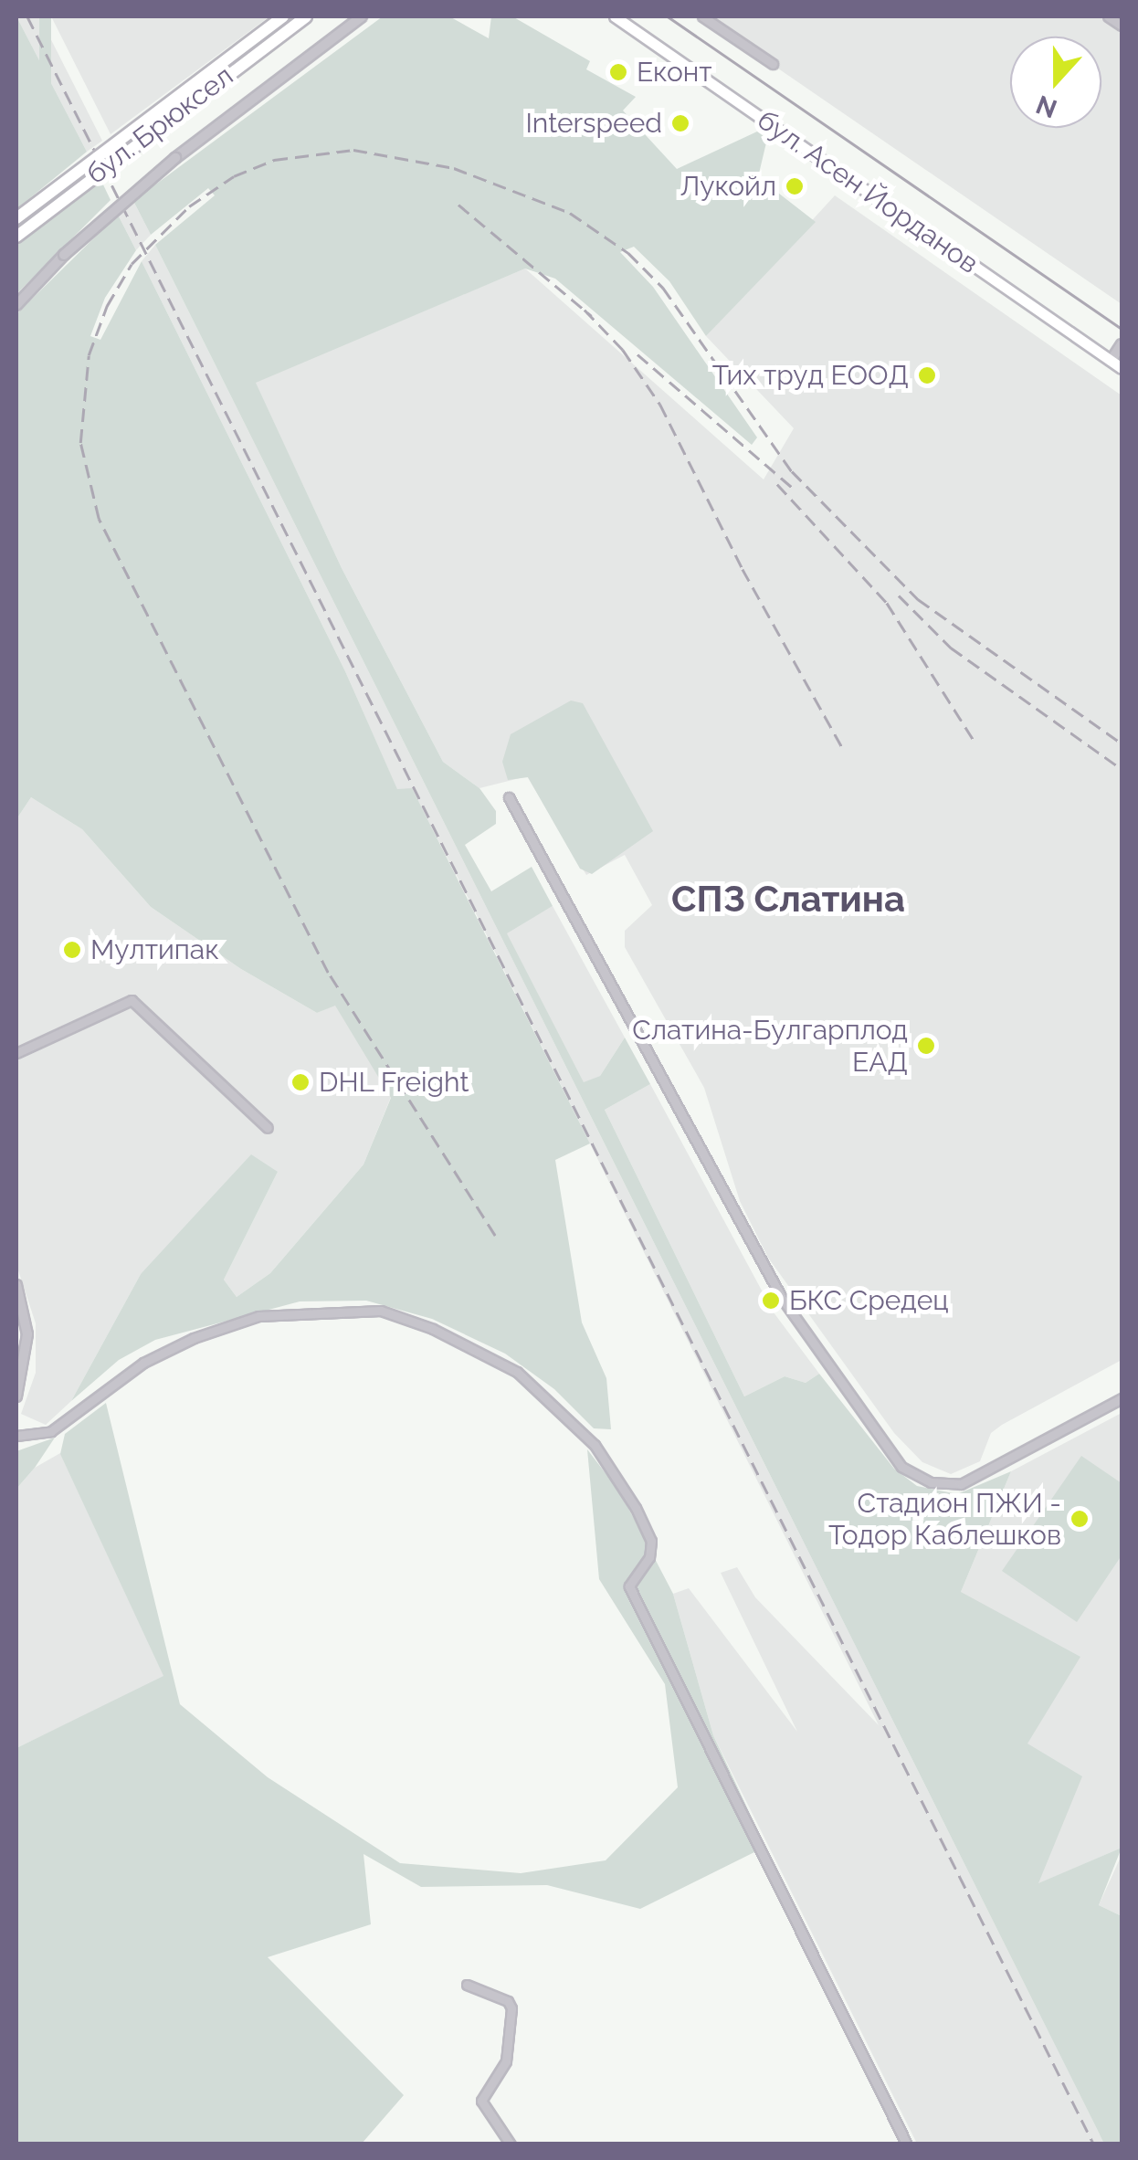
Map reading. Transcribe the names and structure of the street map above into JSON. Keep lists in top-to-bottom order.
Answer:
{
  "streets": {
    "main road": ["бул. Брюксел", "бул. Асен Йорданов"]
  },
  "districts": ["СПЗ Слатина"],
  "places": [
    "Еконт",
    "Interspeed",
    "Лукойл",
    "Тих труд ЕООД",
    "Мултипак",
    "Слатина-Булгарплод ЕАД",
    "DHL Freight",
    "БКС Средец",
    "Стадион ПЖИ - Тодор Каблешков"
  ],
  "north": "bottom"
}
